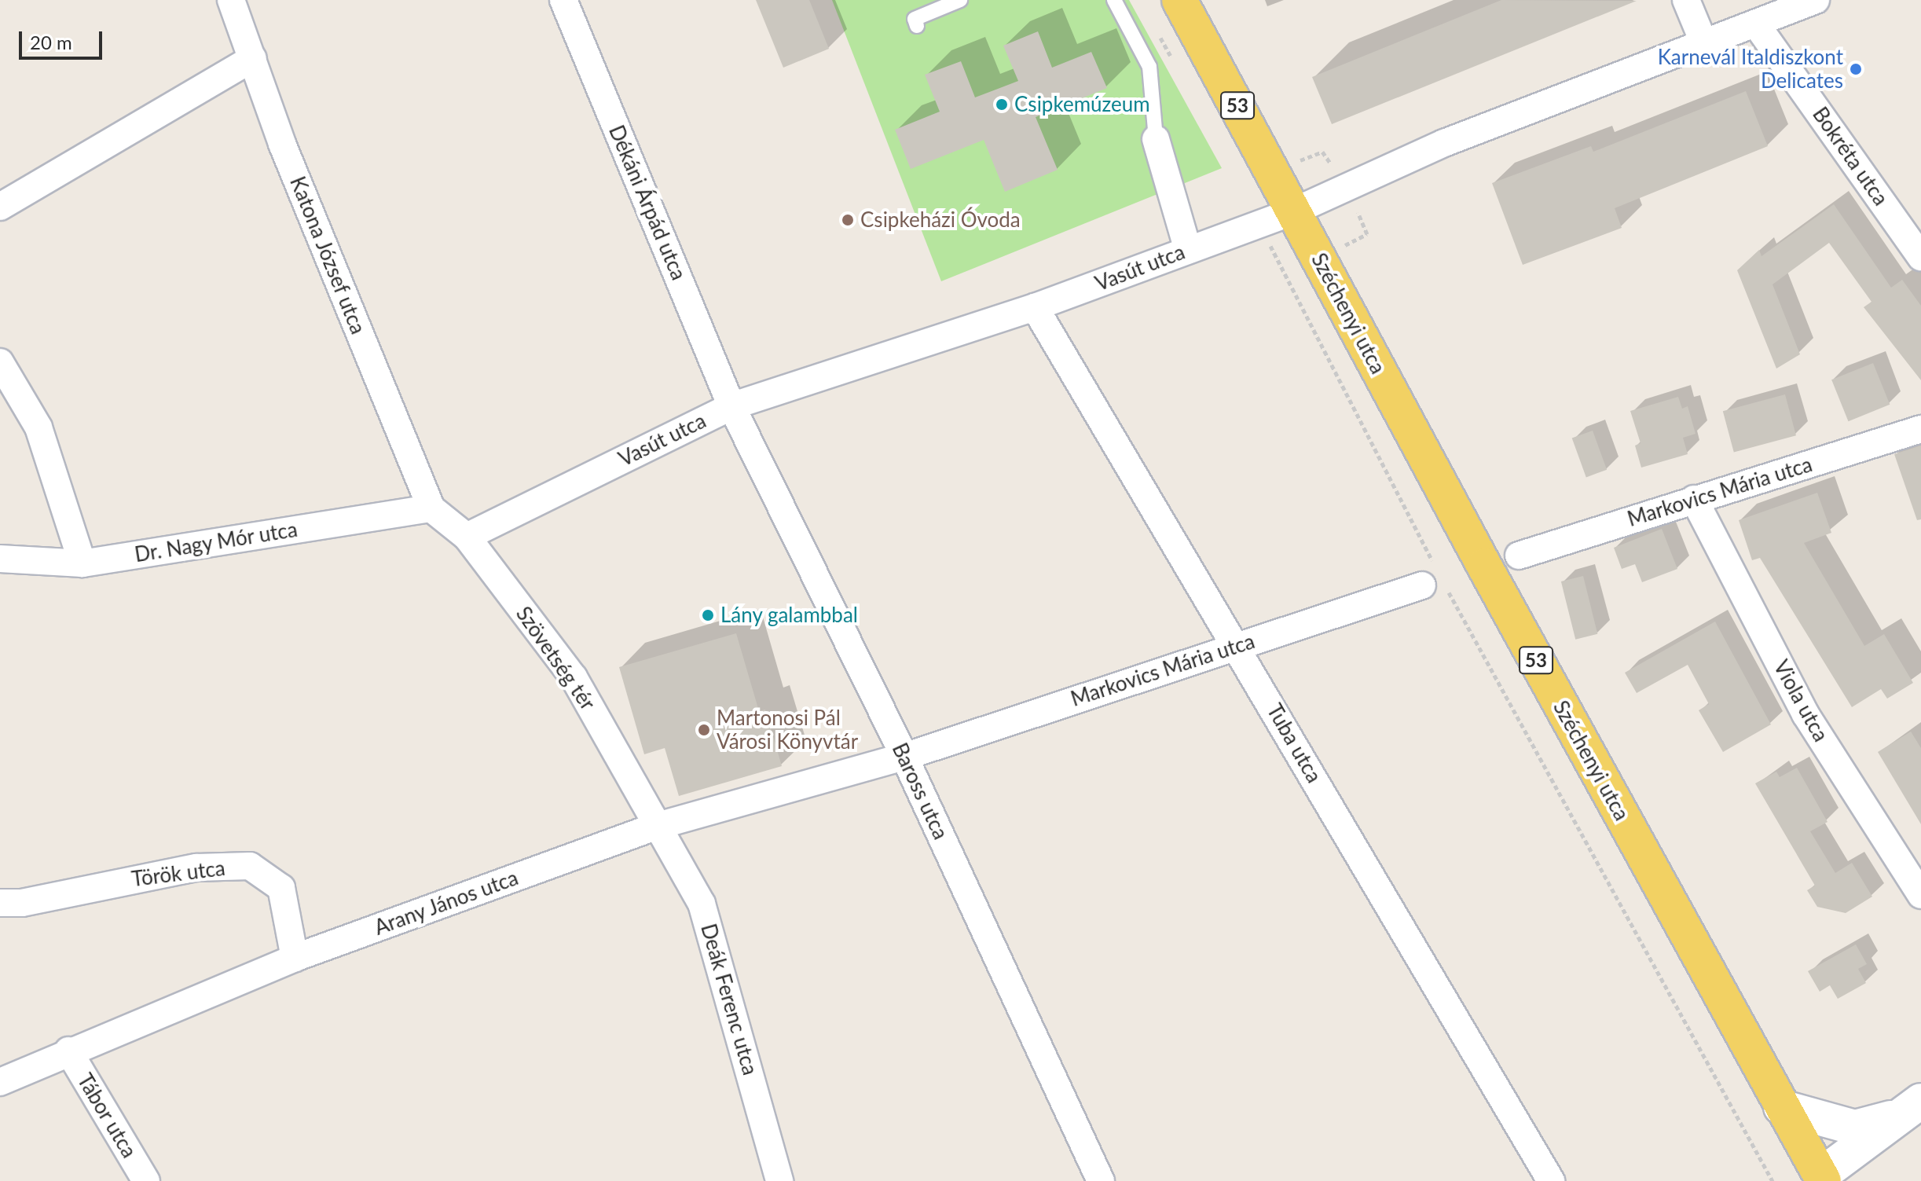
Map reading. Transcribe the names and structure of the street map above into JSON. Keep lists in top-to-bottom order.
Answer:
{
  "streets": {
    "main road": ["53", "Széchenyi utca"],
    "street": [
      "Bokréta utca",
      "Dékáni Árpád utca",
      "Katona József utca",
      "Vasút utca",
      "Markovics Mária utca",
      "Dr. Nagy Mór utca",
      "Szövetség tér",
      "Viola utca",
      "Tuba utca",
      "Baross utca",
      "Török utca",
      "Arany János utca",
      "Deák Ferenc utca",
      "Tábor utca"
    ]
  },
  "crossings": [
    ["53", "Vasút utca"],
    ["53", "Széchenyi utca"],
    ["Bokréta utca", "Vasút utca"],
    ["Dékáni Árpád utca", "Vasút utca"],
    ["Dékáni Árpád utca", "Baross utca"],
    ["Katona József utca", "Dr. Nagy Mór utca"],
    ["Katona József utca", "Szövetség tér"],
    ["Vasút utca", "Széchenyi utca"],
    ["Vasút utca", "Szövetség tér"],
    ["Vasút utca", "Tuba utca"],
    ["Vasút utca", "Baross utca"],
    ["Markovics Mária utca", "Viola utca"],
    ["Markovics Mária utca", "Tuba utca"],
    ["Markovics Mária utca", "Baross utca"],
    ["Markovics Mária utca", "Arany János utca"],
    ["Dr. Nagy Mór utca", "Szövetség tér"],
    ["Szövetség tér", "Arany János utca"],
    ["Szövetség tér", "Deák Ferenc utca"],
    ["Baross utca", "Arany János utca"],
    ["Török utca", "Arany János utca"],
    ["Arany János utca", "Deák Ferenc utca"],
    ["Arany János utca", "Tábor utca"]
  ],
  "places": [
    "Karnevál Italdiszkont Delicates",
    "Csipkemúzeum",
    "Csipkeházi Óvoda",
    "Lány galambbal",
    "Martonosi Pál Városi Könyvtár"
  ],
  "scale_bar": "20 m"
}
